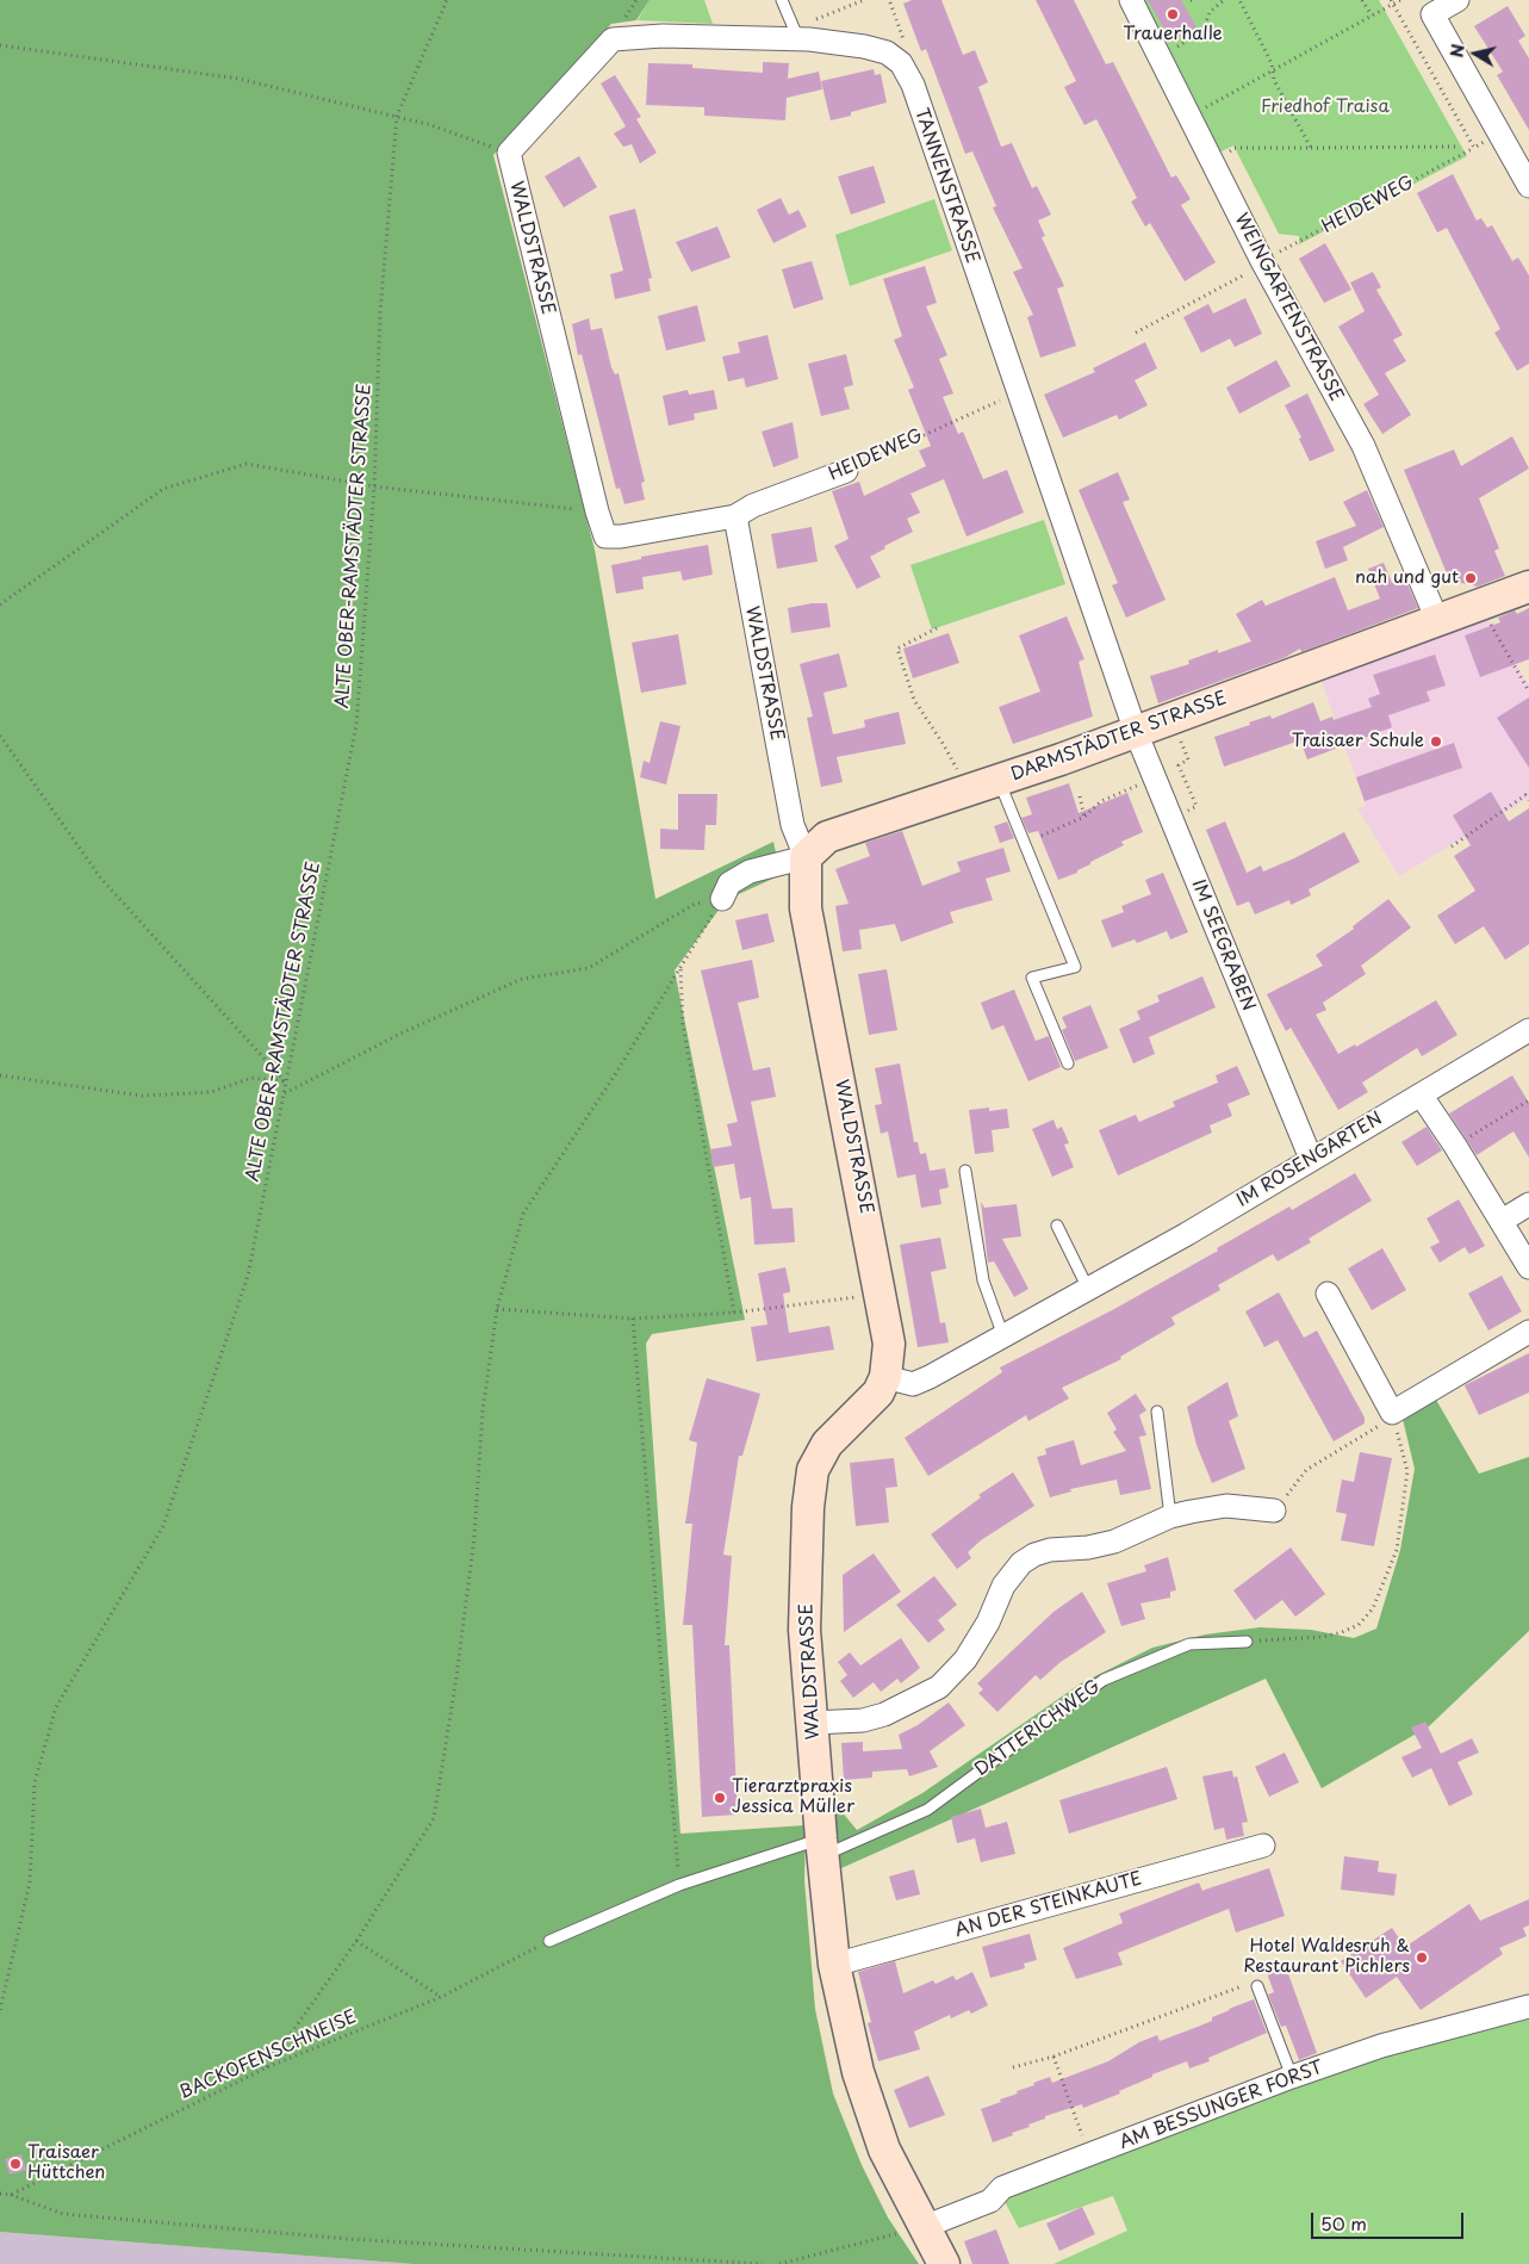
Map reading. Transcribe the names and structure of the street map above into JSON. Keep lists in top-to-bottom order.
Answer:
{
  "streets": {
    "street": [
      "TANNENSTRASSE",
      "HEIDEWEG",
      "WALDSTRASSE",
      "WEINGARTENSTRASSE",
      "DARMSTÄDTER STRASSE",
      "IM SEEGRABEN",
      "IM ROSENGARTEN",
      "AN DER STEINKAUTE",
      "AM BESSUNGER FORST"
    ],
    "lane": ["DATTERICHWEG"],
    "path": ["ALTE OBER-RAMSTÄDTER STRASSE", "BACKOFENSCHNEISE"]
  },
  "crossings": [
    ["TANNENSTRASSE", "HEIDEWEG"],
    ["TANNENSTRASSE", "DARMSTÄDTER STRASSE"],
    ["TANNENSTRASSE", "IM SEEGRABEN"],
    ["HEIDEWEG", "WALDSTRASSE"],
    ["HEIDEWEG", "WEINGARTENSTRASSE"],
    ["WALDSTRASSE", "DARMSTÄDTER STRASSE"],
    ["WALDSTRASSE", "IM ROSENGARTEN"],
    ["WALDSTRASSE", "DATTERICHWEG"],
    ["WALDSTRASSE", "AN DER STEINKAUTE"],
    ["WALDSTRASSE", "AM BESSUNGER FORST"],
    ["WEINGARTENSTRASSE", "DARMSTÄDTER STRASSE"],
    ["DARMSTÄDTER STRASSE", "IM SEEGRABEN"],
    ["IM SEEGRABEN", "IM ROSENGARTEN"],
    ["DATTERICHWEG", "BACKOFENSCHNEISE"]
  ],
  "parks": ["Friedhof Traisa"],
  "places": [
    "Trauerhalle",
    "nah und gut",
    "Traisaer Schule",
    "Tierarztpraxis Jessica Müller",
    "Hotel Waldesruh & Restaurant Pichlers",
    "Traisaer Hüttchen"
  ],
  "scale_bar": "50 m",
  "north": "left"
}
